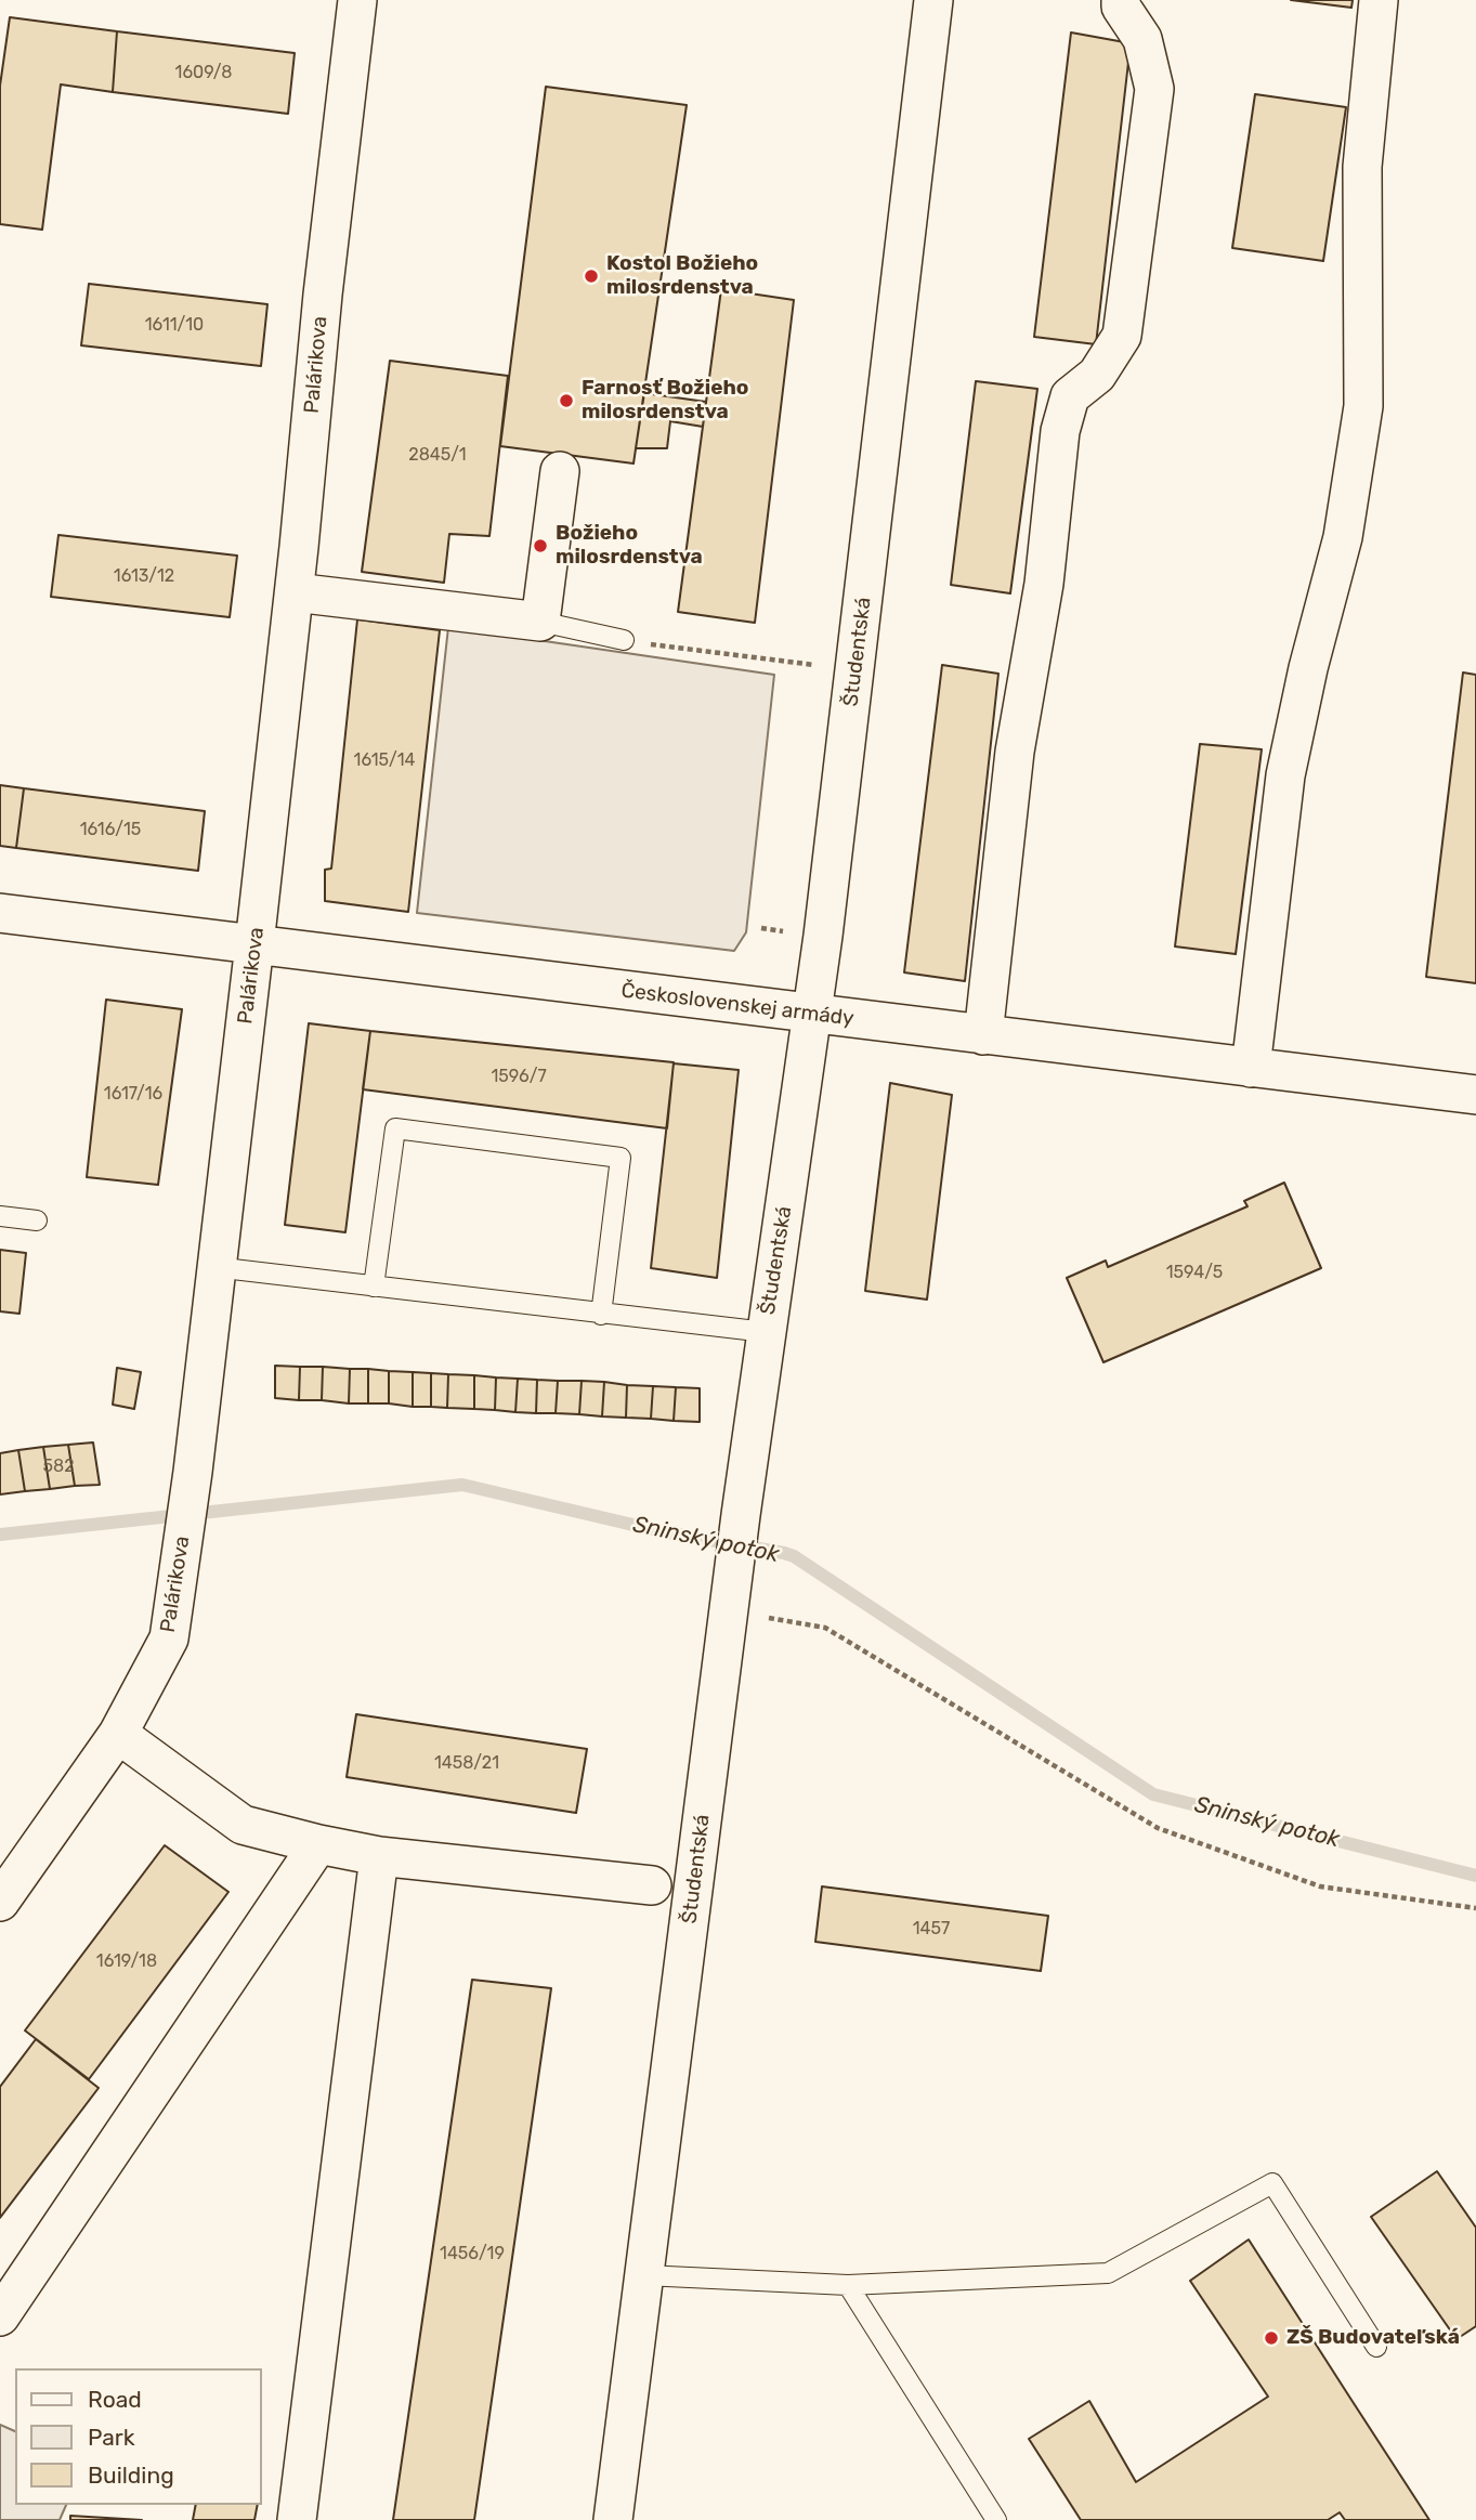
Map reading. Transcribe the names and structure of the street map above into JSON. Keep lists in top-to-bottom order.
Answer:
{
  "streets": {
    "street": ["Palárikova", "Študentská", "Československej armády"]
  },
  "crossings": [
    ["Palárikova", "Československej armády"],
    ["Študentská", "Československej armády"]
  ],
  "water": ["Sninský potok"],
  "places": [
    "Kostol Božieho milosrdenstva",
    "Farnosť Božieho milosrdenstva",
    "Božieho milosrdenstva",
    "ZŠ Budovateľská"
  ],
  "house_numbers": [
    "1609/8",
    "1611/10",
    "2845/1",
    "1613/12",
    "1615/14",
    "1616/15",
    "1596/7",
    "1617/16",
    "1594/5",
    "582",
    "1458/21",
    "1457",
    "1619/18",
    "1456/19"
  ],
  "legend": ["Road", "Park", "Building"]
}
